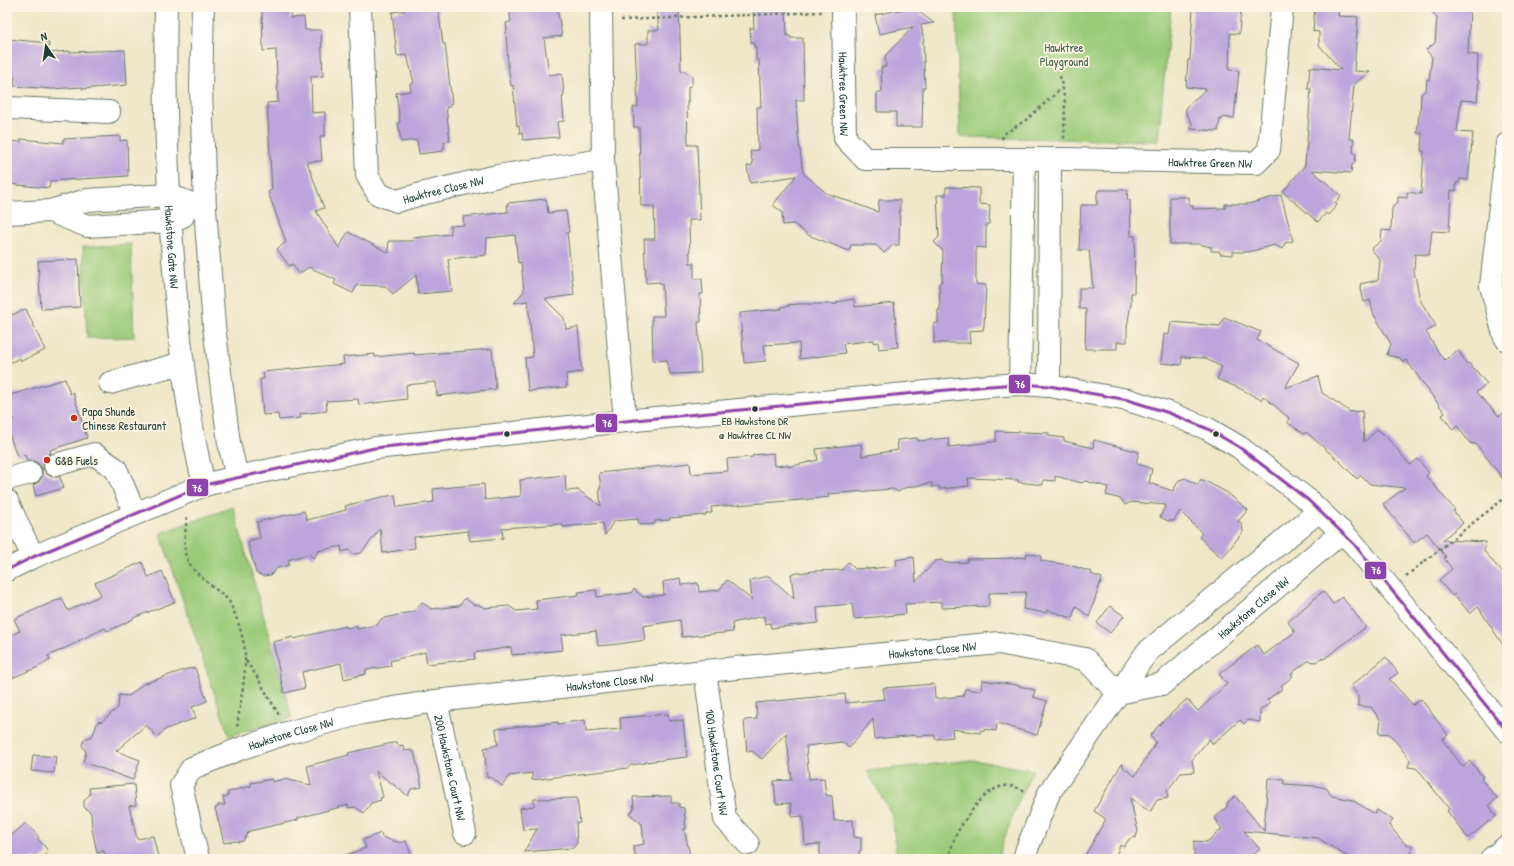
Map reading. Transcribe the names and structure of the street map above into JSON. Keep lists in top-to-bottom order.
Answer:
{
  "streets": {
    "street": [
      "Hawktree Green NW",
      "Hawktree Close NW",
      "Hawkstone Gate NW",
      "Hawkstone Close NW",
      "100 Hawkstone Court NW",
      "200 Hawkstone Court NW"
    ]
  },
  "crossings": [
    ["Hawkstone Close NW", "100 Hawkstone Court NW"],
    ["Hawkstone Close NW", "200 Hawkstone Court NW"]
  ],
  "parks": ["Hawktree Playground"],
  "places": ["EB Hawkstone DR @ Hawktree CL NW", "Papa Shunde Chinese Restaurant", "G&B Fuels"],
  "lines": ["transit line 76"],
  "north": "top"
}
